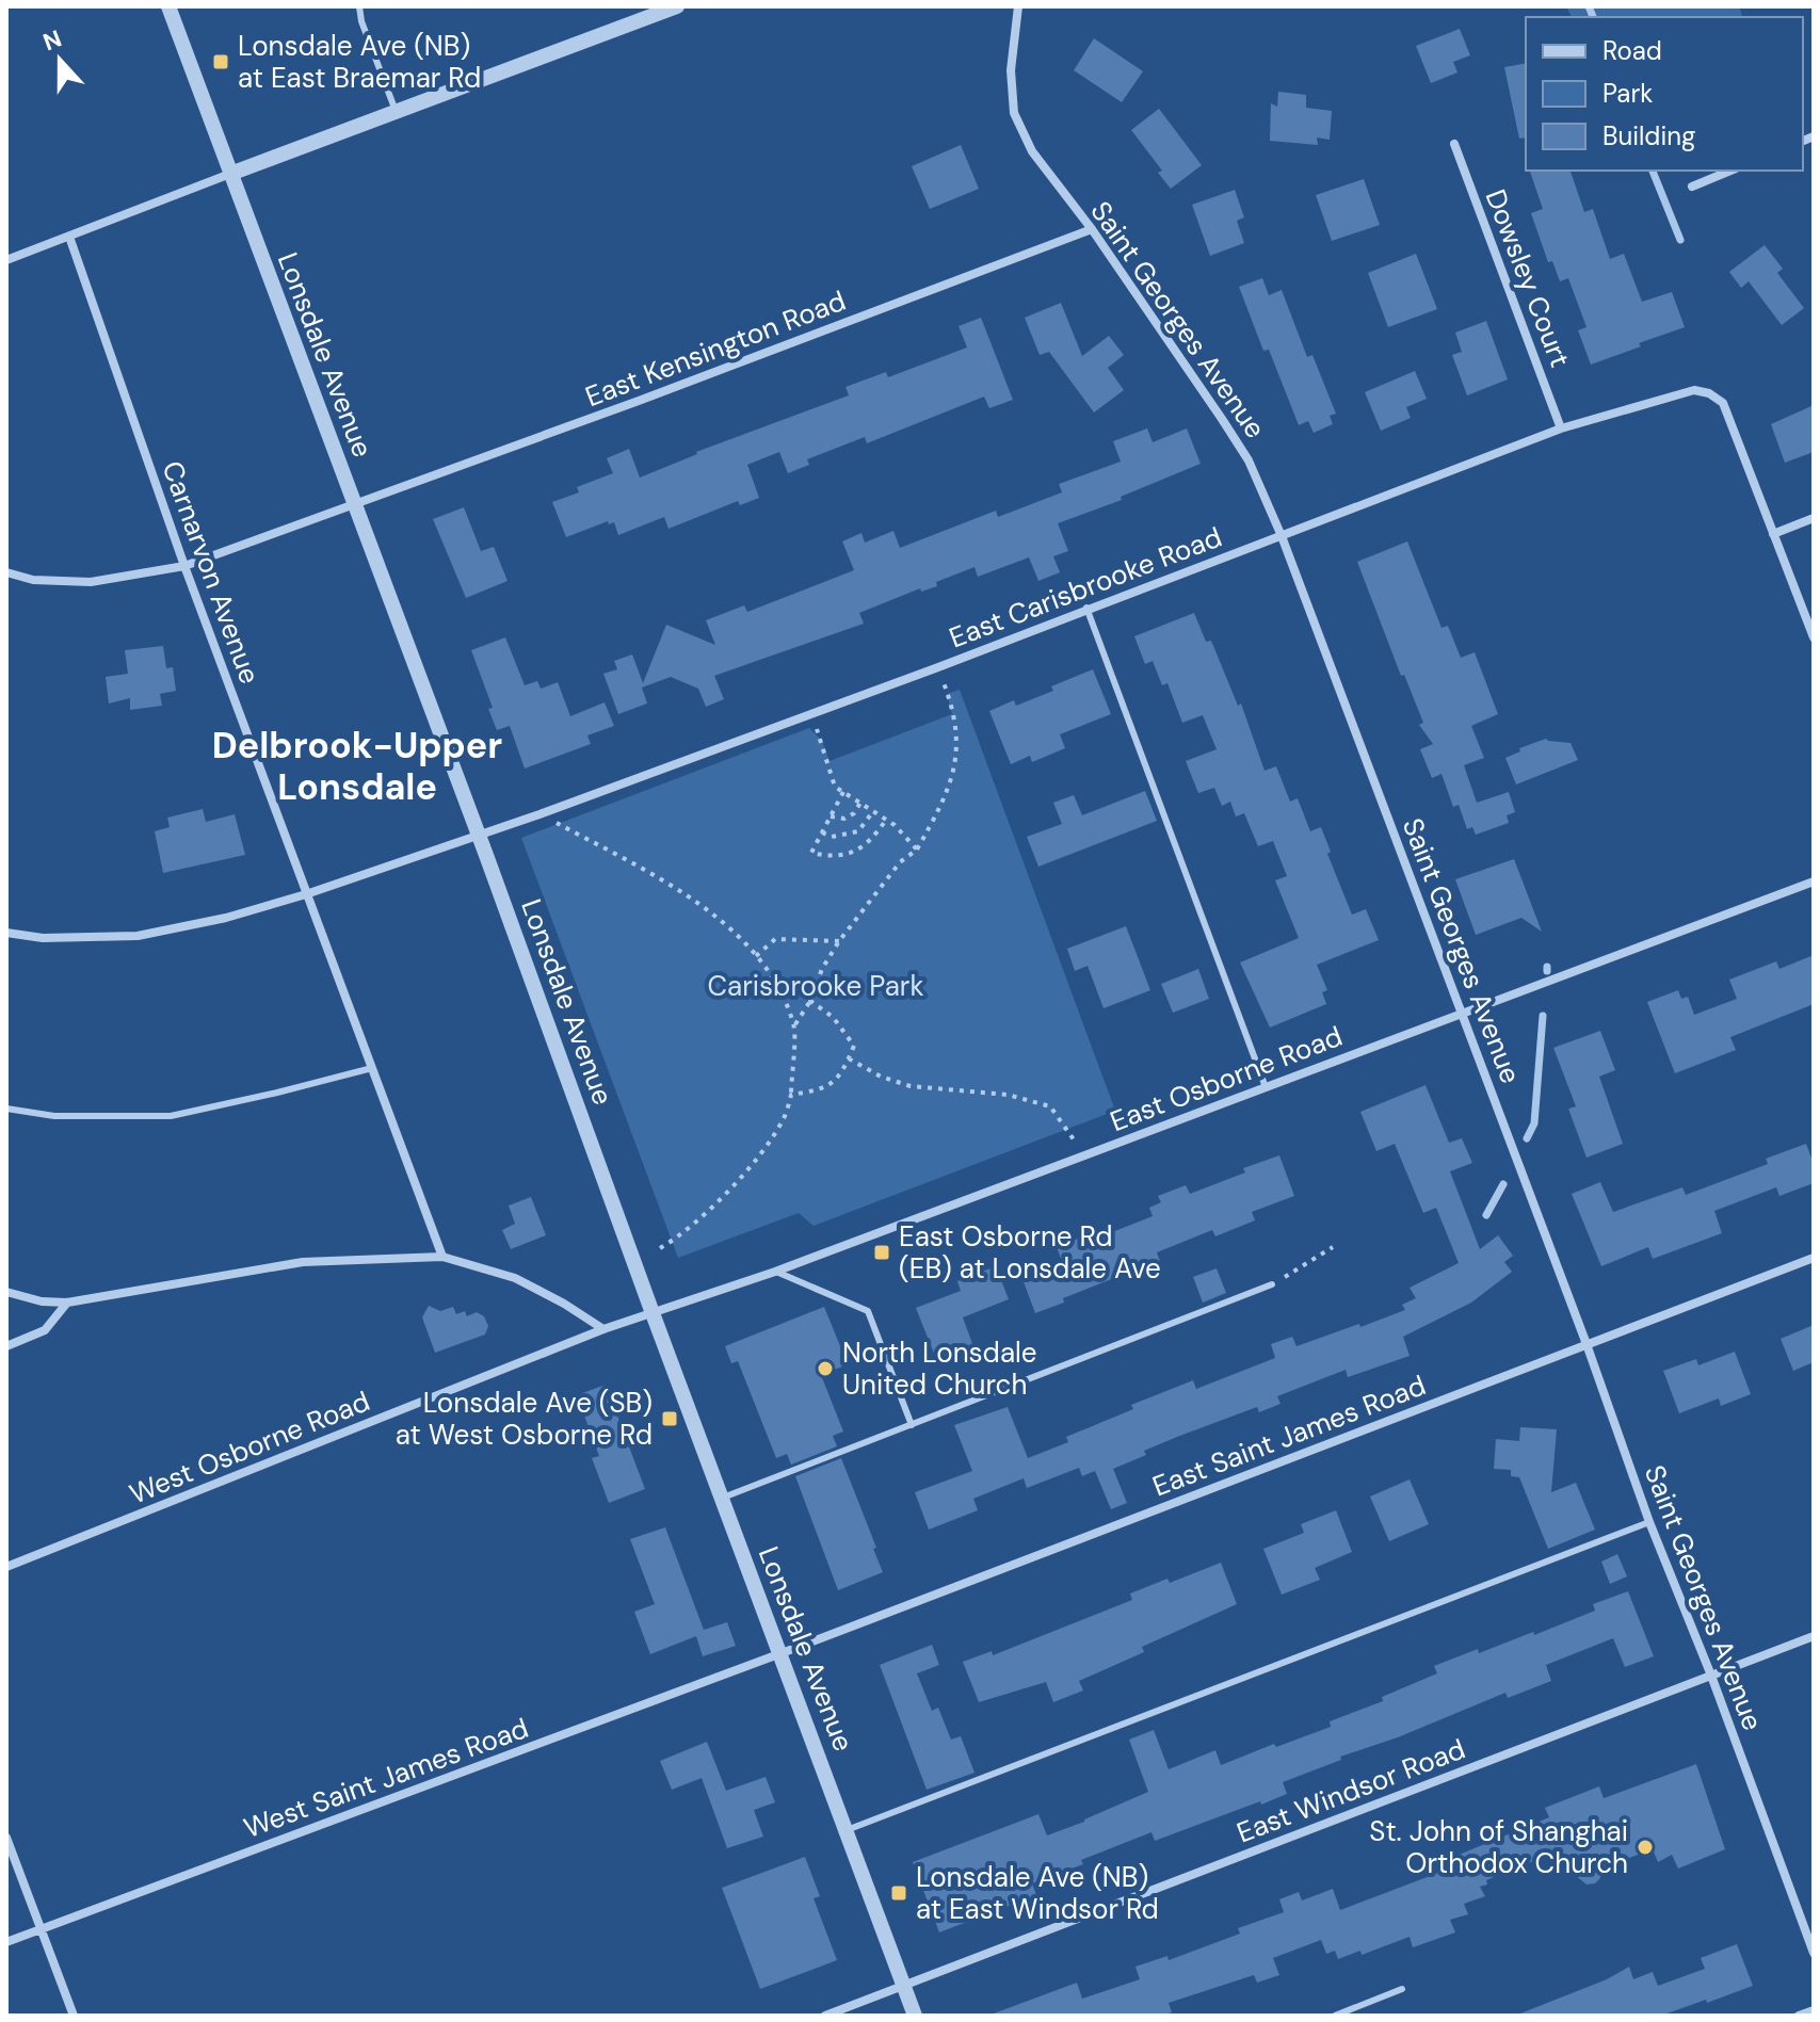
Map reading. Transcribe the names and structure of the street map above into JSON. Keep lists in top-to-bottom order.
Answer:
{
  "streets": {
    "street": [
      "Dowsley Court",
      "Saint Georges Avenue",
      "East Kensington Road",
      "Lonsdale Avenue",
      "Carnarvon Avenue",
      "East Carisbrooke Road",
      "East Osborne Road",
      "East Saint James Road",
      "West Osborne Road",
      "West Saint James Road",
      "East Windsor Road"
    ]
  },
  "crossings": [
    ["Dowsley Court", "East Carisbrooke Road"],
    ["Saint Georges Avenue", "East Kensington Road"],
    ["Saint Georges Avenue", "East Carisbrooke Road"],
    ["Saint Georges Avenue", "East Osborne Road"],
    ["Saint Georges Avenue", "East Saint James Road"],
    ["Saint Georges Avenue", "East Windsor Road"],
    ["East Kensington Road", "Lonsdale Avenue"],
    ["East Kensington Road", "Carnarvon Avenue"],
    ["Lonsdale Avenue", "East Carisbrooke Road"],
    ["Lonsdale Avenue", "East Osborne Road"],
    ["Lonsdale Avenue", "East Saint James Road"],
    ["Lonsdale Avenue", "West Osborne Road"],
    ["Lonsdale Avenue", "West Saint James Road"],
    ["Lonsdale Avenue", "East Windsor Road"],
    ["Carnarvon Avenue", "East Carisbrooke Road"],
    ["East Osborne Road", "West Osborne Road"],
    ["East Saint James Road", "West Saint James Road"]
  ],
  "districts": ["Delbrook-Upper Lonsdale"],
  "parks": ["Carisbrooke Park"],
  "places": {
    "transit": [
      "Lonsdale Ave (NB) at East Braemar Rd",
      "East Osborne Rd (EB) at Lonsdale Ave",
      "Lonsdale Ave (SB) at West Osborne Rd",
      "Lonsdale Ave (NB) at East Windsor Rd"
    ],
    "other": ["North Lonsdale United Church", "St. John of Shanghai Orthodox Church"]
  },
  "legend": ["Road", "Park", "Building"],
  "north": "top"
}
